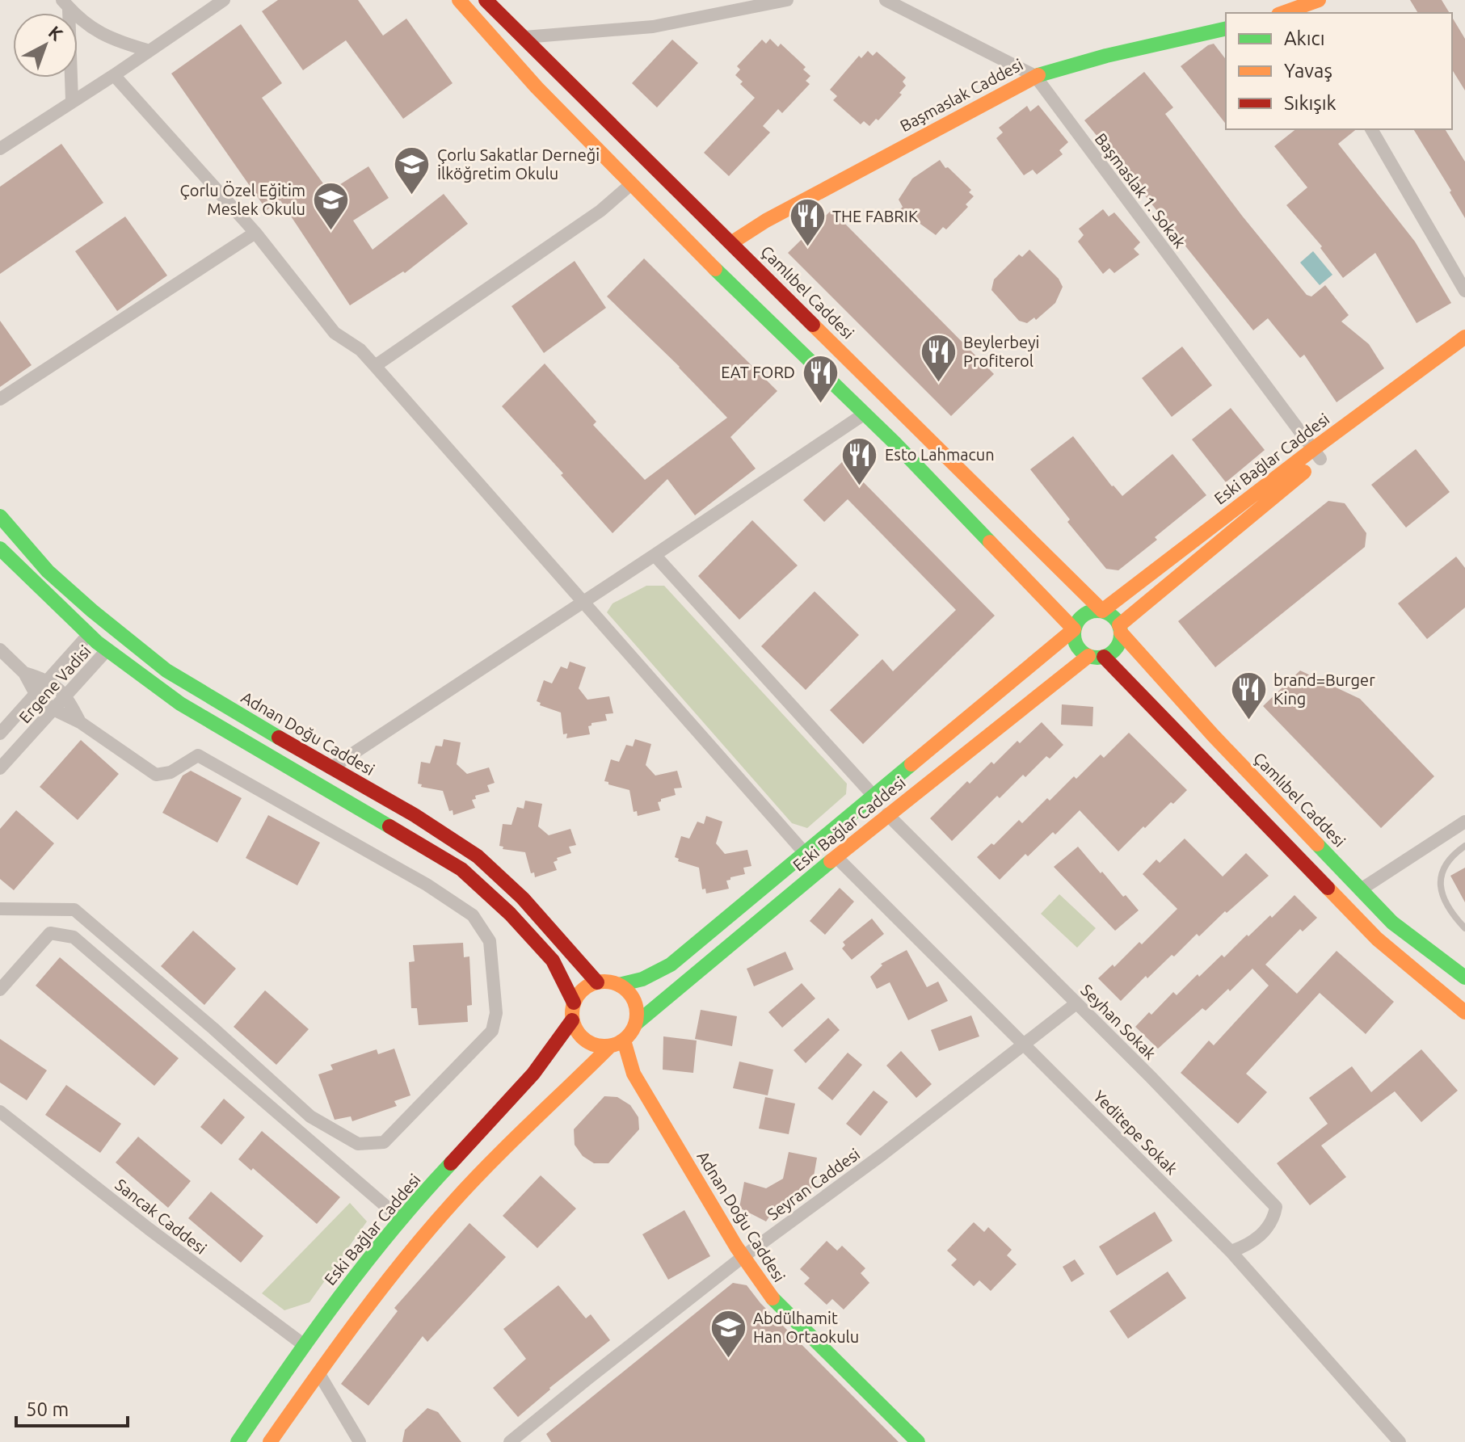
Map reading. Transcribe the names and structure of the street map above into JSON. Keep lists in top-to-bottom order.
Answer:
{
  "streets": {
    "main road": [
      "Başmaslak Caddesi",
      "Çamlıbel Caddesi",
      "Eski Bağlar Caddesi",
      "Adnan Doğu Caddesi"
    ],
    "street": [
      "Başmaslak 1. Sokak",
      "Ergene Vadisi",
      "Seyhan Sokak",
      "Yeditepe Sokak",
      "Seyran Caddesi",
      "Sancak Caddesi"
    ]
  },
  "crossings": [
    ["Başmaslak Caddesi", "Başmaslak 1. Sokak"],
    ["Başmaslak Caddesi", "Çamlıbel Caddesi"],
    ["Başmaslak 1. Sokak", "Eski Bağlar Caddesi"],
    ["Çamlıbel Caddesi", "Eski Bağlar Caddesi"],
    ["Eski Bağlar Caddesi", "Adnan Doğu Caddesi"],
    ["Eski Bağlar Caddesi", "Seyhan Sokak"],
    ["Eski Bağlar Caddesi", "Yeditepe Sokak"],
    ["Eski Bağlar Caddesi", "Sancak Caddesi"],
    ["Adnan Doğu Caddesi", "Seyran Caddesi"],
    ["Seyhan Sokak", "Yeditepe Sokak"],
    ["Seyhan Sokak", "Seyran Caddesi"],
    ["Yeditepe Sokak", "Seyran Caddesi"]
  ],
  "places": {
    "school or university": ["Çorlu Sakatlar Derneği İlköğretim Okulu", "Çorlu Özel Eğitim Meslek Okulu", "Abdülhamit Han Ortaokulu"],
    "restaurant": [
      "THE FABRIK",
      "Beylerbeyi Profiterol",
      "EAT FORD",
      "Esto Lahmacun",
      "brand=Burger King"
    ]
  },
  "legend": ["Akıcı", "Yavaş", "Sıkışık"],
  "scale_bar": "50 m",
  "north": "top right"
}
